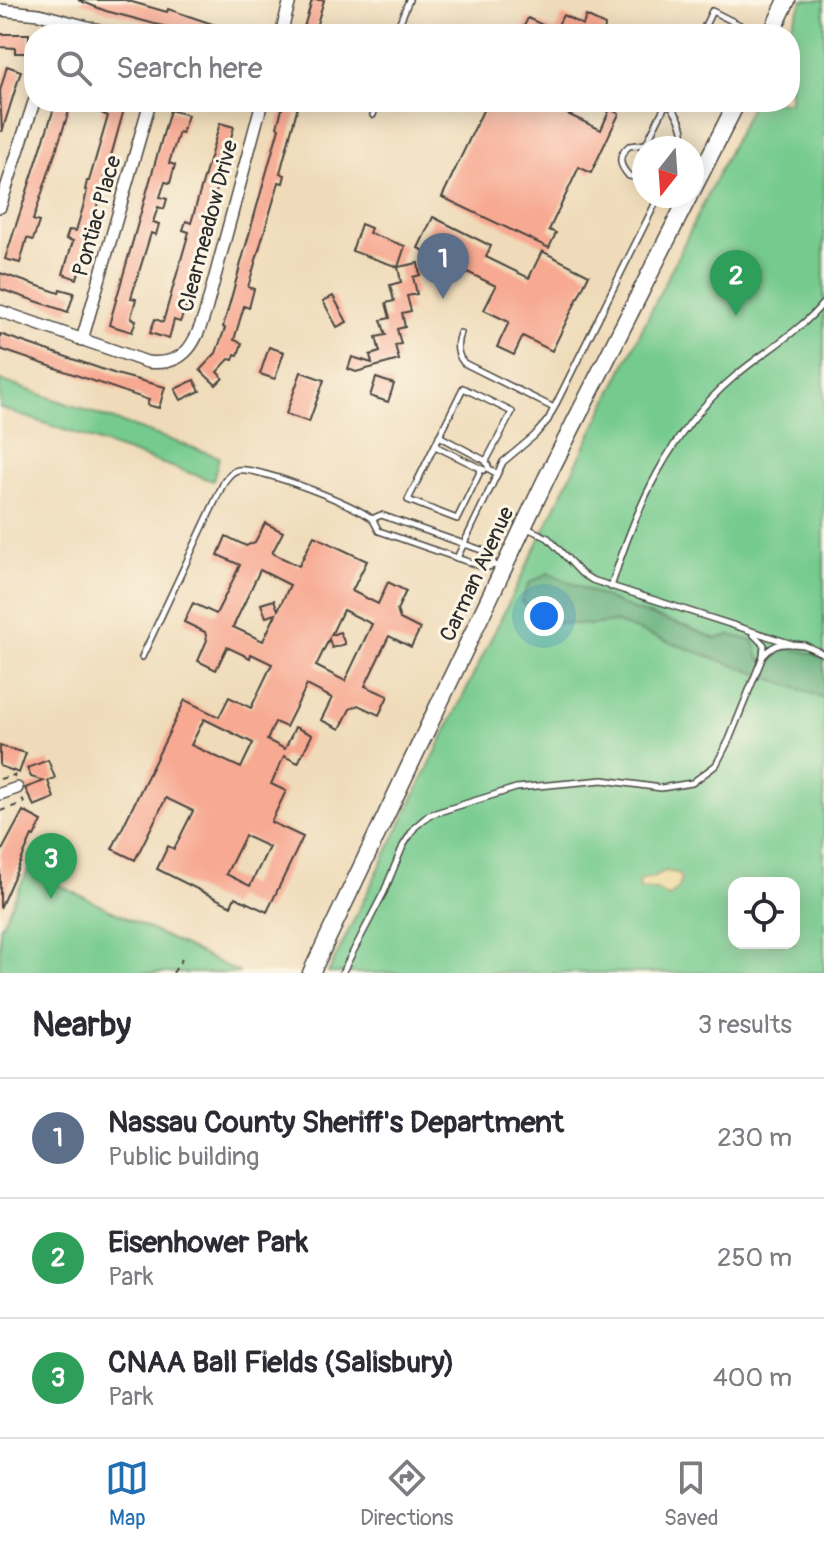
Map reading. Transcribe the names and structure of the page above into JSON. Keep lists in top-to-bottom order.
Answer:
{
  "streets": {
    "main road": ["Carman Avenue"],
    "street": ["Pontiac Place", "Clearmeadow Drive"]
  },
  "crossings": [
    ["Pontiac Place", "Clearmeadow Drive"]
  ],
  "north": "bottom",
  "page": {
    "search": "Search here",
    "pins": ["1", "2", "3"],
    "heading": ["Nearby", "3 results"],
    "list": [
      {
        "mark": "1",
        "name": "Nassau County Sheriff's Department",
        "note": "Public building",
        "value": "230 m"
      },
      {
        "mark": "2",
        "name": "Eisenhower Park",
        "note": "Park",
        "value": "250 m"
      },
      {
        "mark": "3",
        "name": "CNAA Ball Fields (Salisbury)",
        "note": "Park",
        "value": "400 m"
      }
    ],
    "nav": ["Map", "Directions", "Saved"]
  }
}
